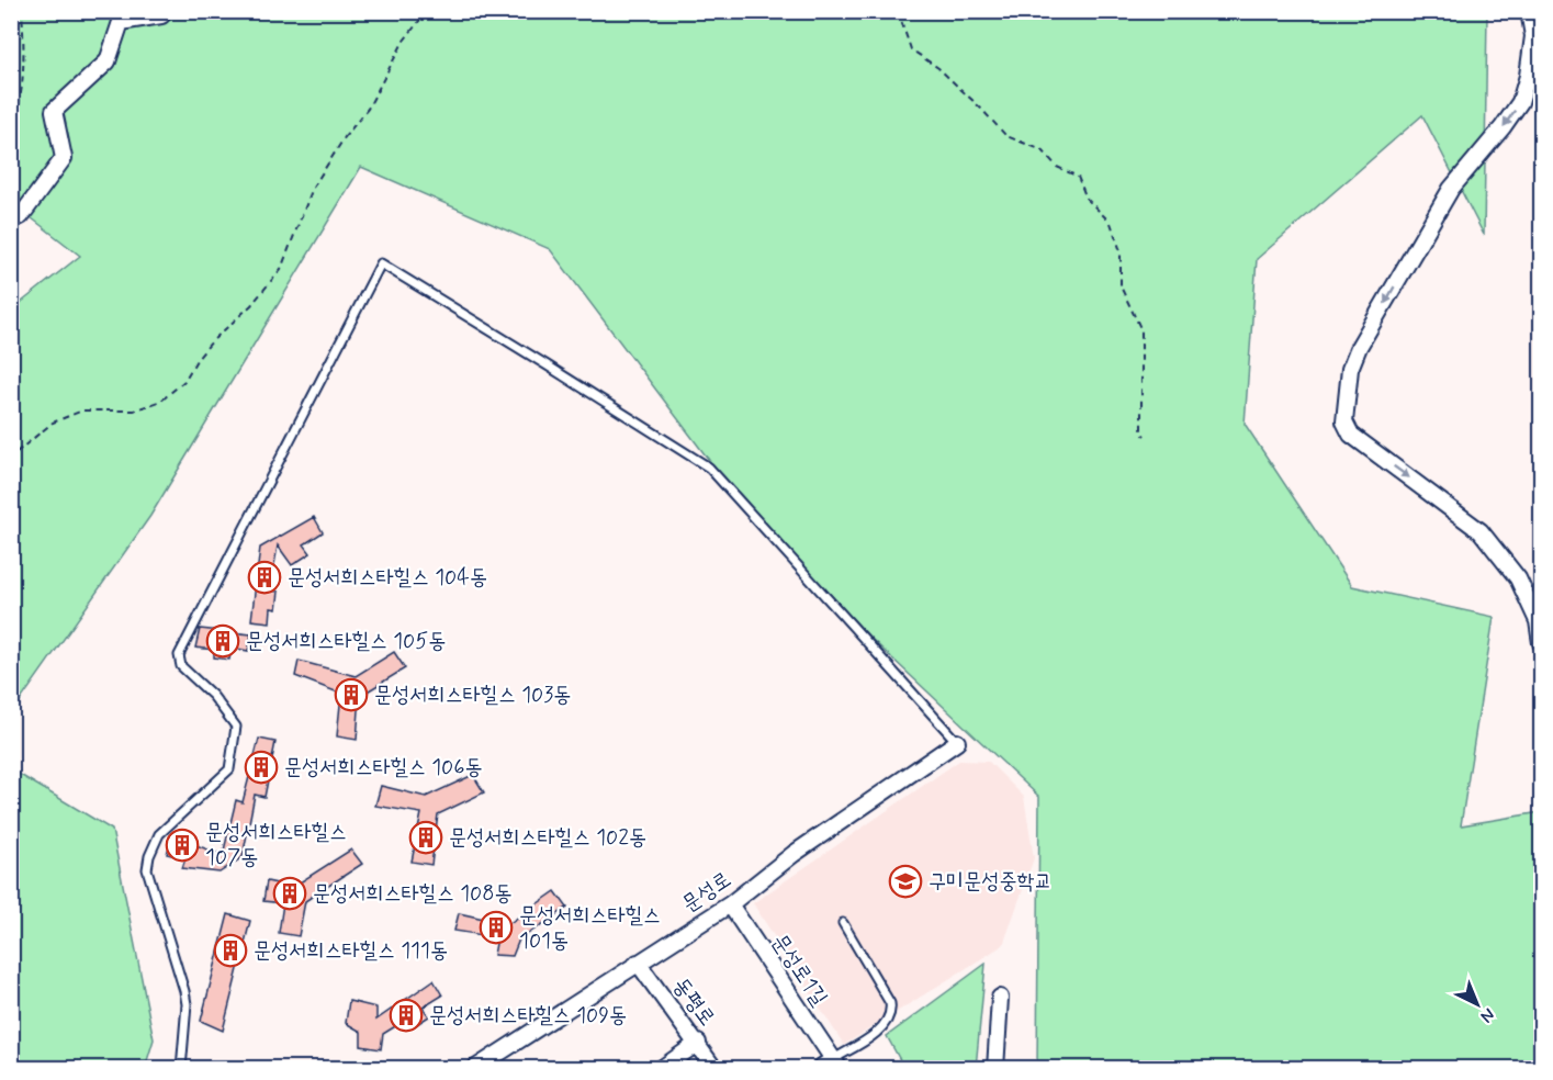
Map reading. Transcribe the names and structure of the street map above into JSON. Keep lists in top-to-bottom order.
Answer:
{
  "streets": {
    "street": ["문성로", "문성로1길", "동평로"]
  },
  "crossings": [
    ["문성로", "문성로1길"],
    ["문성로", "동평로"]
  ],
  "places": {
    "building": [
      "문성서희스타힐스 104동",
      "문성서희스타힐스 105동",
      "문성서희스타힐스 103동",
      "문성서희스타힐스 106동",
      "문성서희스타힐스 102동",
      "문성서희스타힐스 107동",
      "문성서희스타힐스 108동",
      "문성서희스타힐스 101동",
      "문성서희스타힐스 111동",
      "문성서희스타힐스 109동"
    ],
    "school or university": ["구미문성중학교"]
  },
  "north": "bottom right"
}
